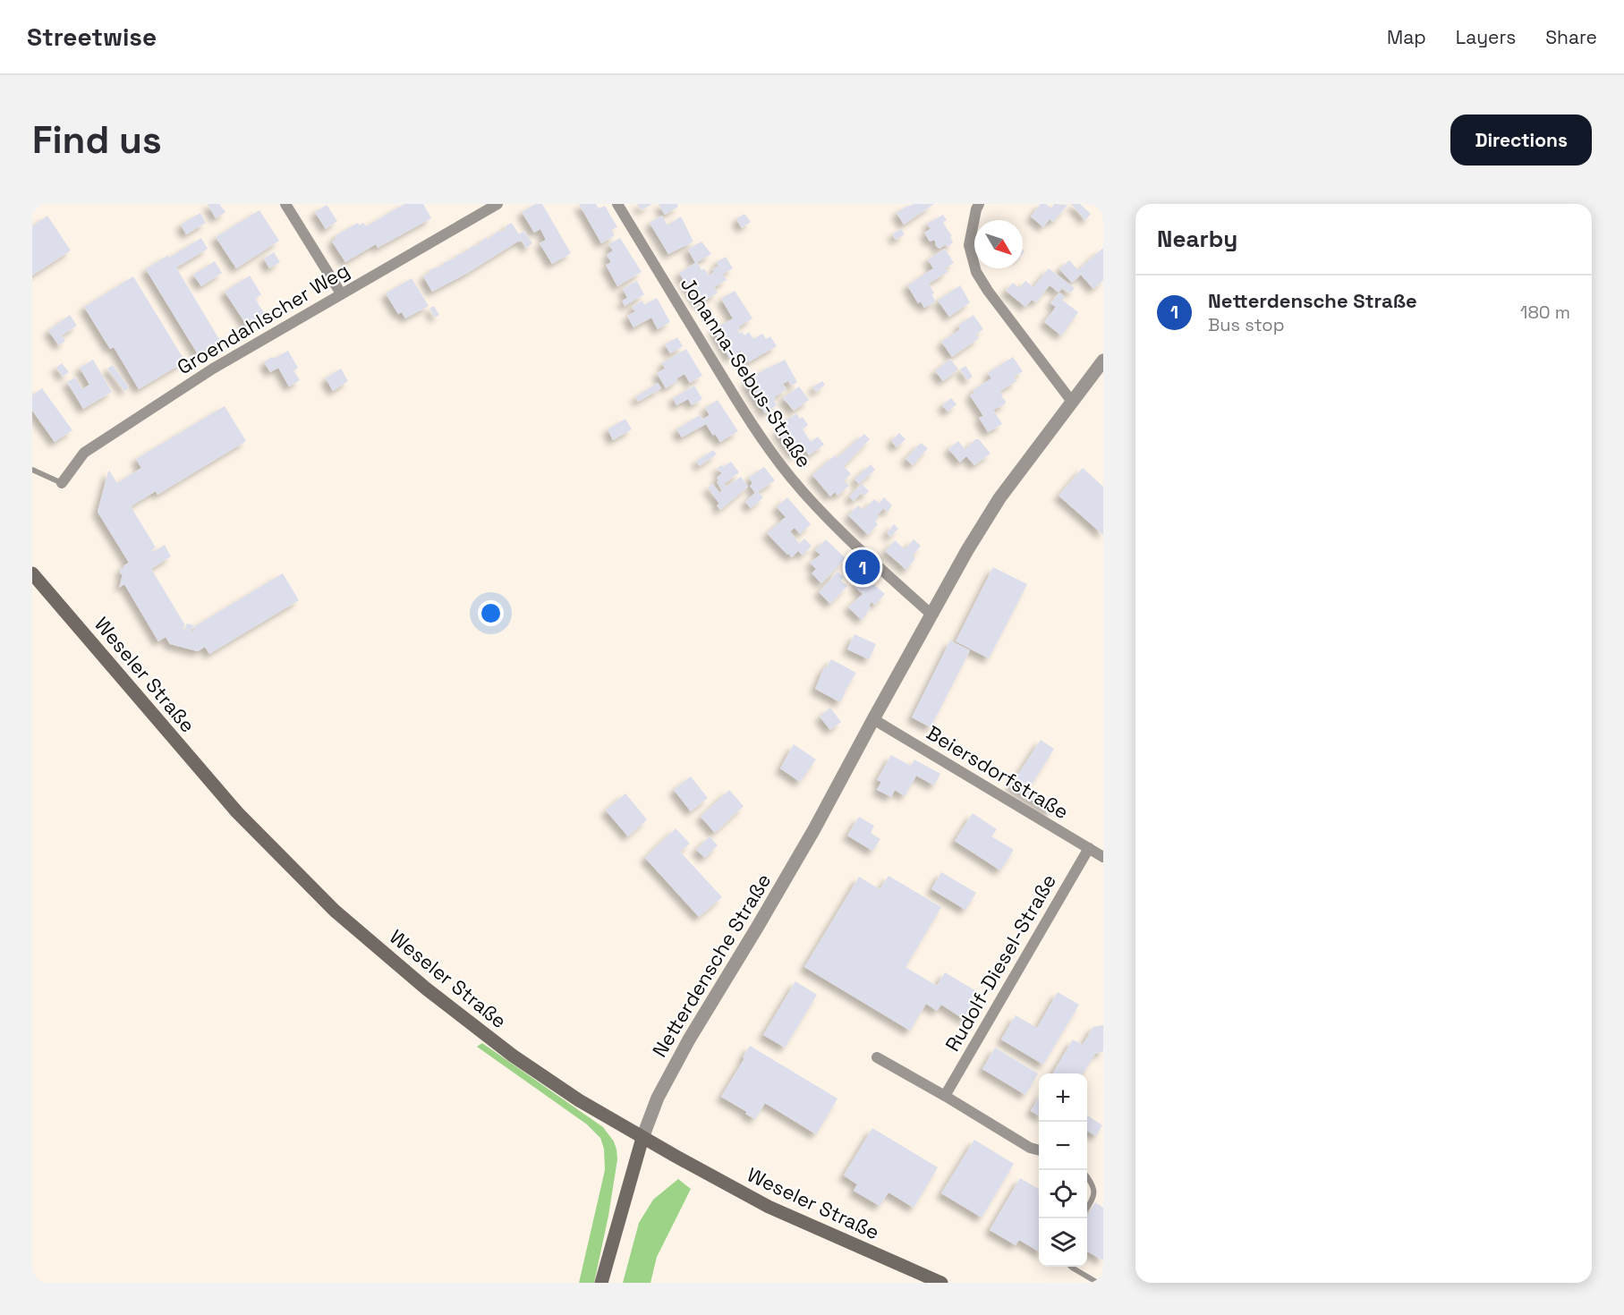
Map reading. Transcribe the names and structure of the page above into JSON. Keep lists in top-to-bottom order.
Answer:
{
  "streets": {
    "main road": ["Weseler Straße", "Netterdensche Straße"],
    "street": [
      "Groendahlscher Weg",
      "Johanna-Sebus-Straße",
      "Beiersdorfstraße",
      "Rudolf-Diesel-Straße"
    ]
  },
  "crossings": [
    ["Johanna-Sebus-Straße", "Netterdensche Straße"],
    ["Weseler Straße", "Netterdensche Straße"],
    ["Beiersdorfstraße", "Rudolf-Diesel-Straße"],
    ["Beiersdorfstraße", "Netterdensche Straße"]
  ],
  "north": "bottom right",
  "page": {
    "header": "Streetwise",
    "nav": ["Map", "Layers", "Share"],
    "buttons": "Directions",
    "title": "Find us",
    "heading": "Nearby",
    "list": [
      {
        "mark": "1",
        "name": "Netterdensche Straße",
        "note": "Bus stop",
        "value": "180 m"
      }
    ],
    "pins": "1",
    "map_buttons": ["+", "−"]
  }
}
